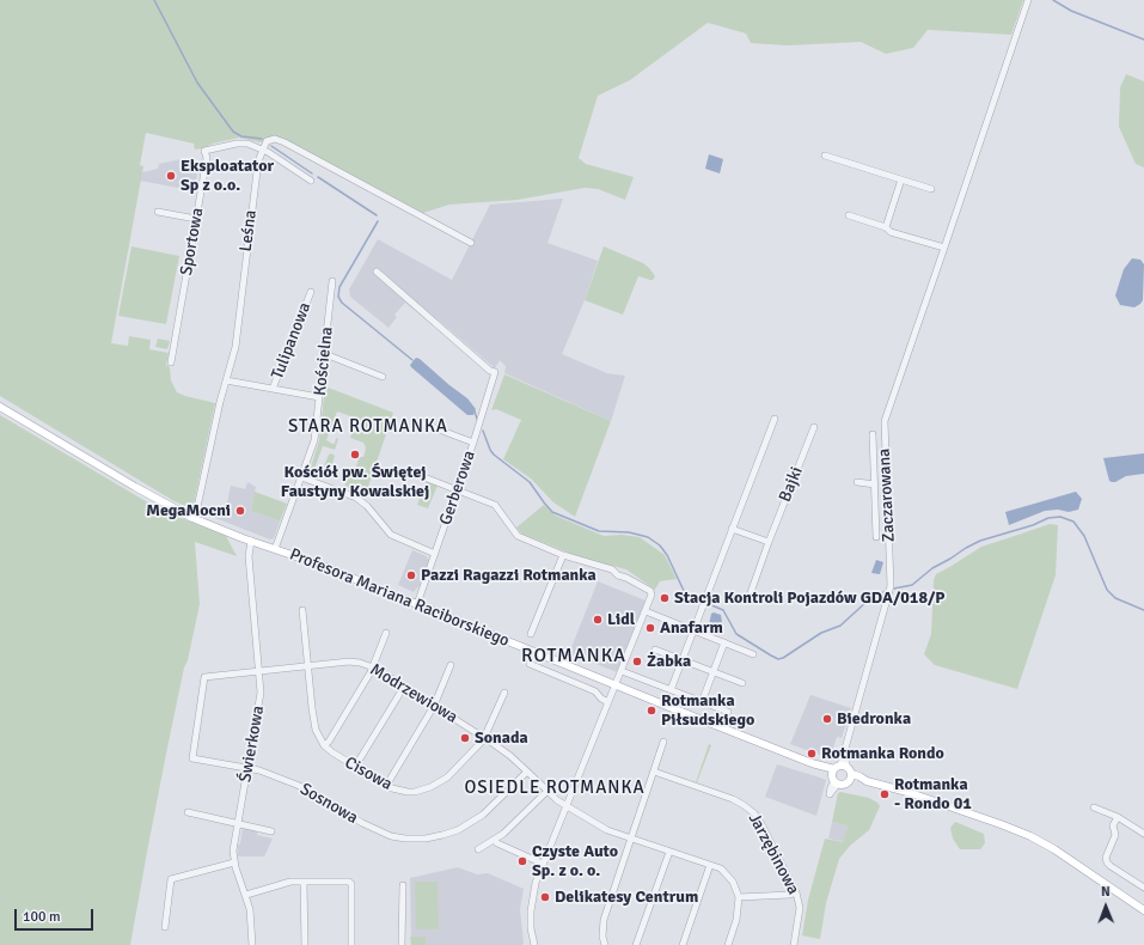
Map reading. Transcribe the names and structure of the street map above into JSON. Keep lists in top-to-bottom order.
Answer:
{
  "streets": {
    "main road": ["Profesora Mariana Raciborskiego"],
    "street": [
      "Leśna",
      "Sportowa",
      "Tulipanowa",
      "Kościelna",
      "Bajki",
      "Gerberowa",
      "Zaczarowana",
      "Modrzewiowa",
      "Świerkowa",
      "Cisowa",
      "Sosnowa",
      "Jarzębinowa"
    ]
  },
  "crossings": [
    ["Leśna", "Sportowa"],
    ["Leśna", "Tulipanowa"],
    ["Leśna", "Profesora Mariana Raciborskiego"],
    ["Tulipanowa", "Kościelna"],
    ["Kościelna", "Profesora Mariana Raciborskiego"],
    ["Gerberowa", "Profesora Mariana Raciborskiego"],
    ["Zaczarowana", "Profesora Mariana Raciborskiego"],
    ["Profesora Mariana Raciborskiego", "Świerkowa"],
    ["Modrzewiowa", "Świerkowa"],
    ["Modrzewiowa", "Cisowa"],
    ["Modrzewiowa", "Sosnowa"],
    ["Świerkowa", "Sosnowa"]
  ],
  "districts": ["STARA ROTMANKA", "ROTMANKA", "OSIEDLE ROTMANKA"],
  "places": [
    "Eksploatator Sp z o.o.",
    "Kościół pw. Świętej Faustyny Kowalskiej",
    "MegaMocni",
    "Pazzi Ragazzi Rotmanka",
    "Stacja Kontroli Pojazdów GDA/018/P",
    "Lidl",
    "Anafarm",
    "Żabka",
    "Rotmanka Piłsudskiego",
    "Biedronka",
    "Sonada",
    "Rotmanka Rondo",
    "Rotmanka - Rondo 01",
    "Czyste Auto Sp. z o. o.",
    "Delikatesy Centrum"
  ],
  "scale_bar": "100 m",
  "north": "top"
}
